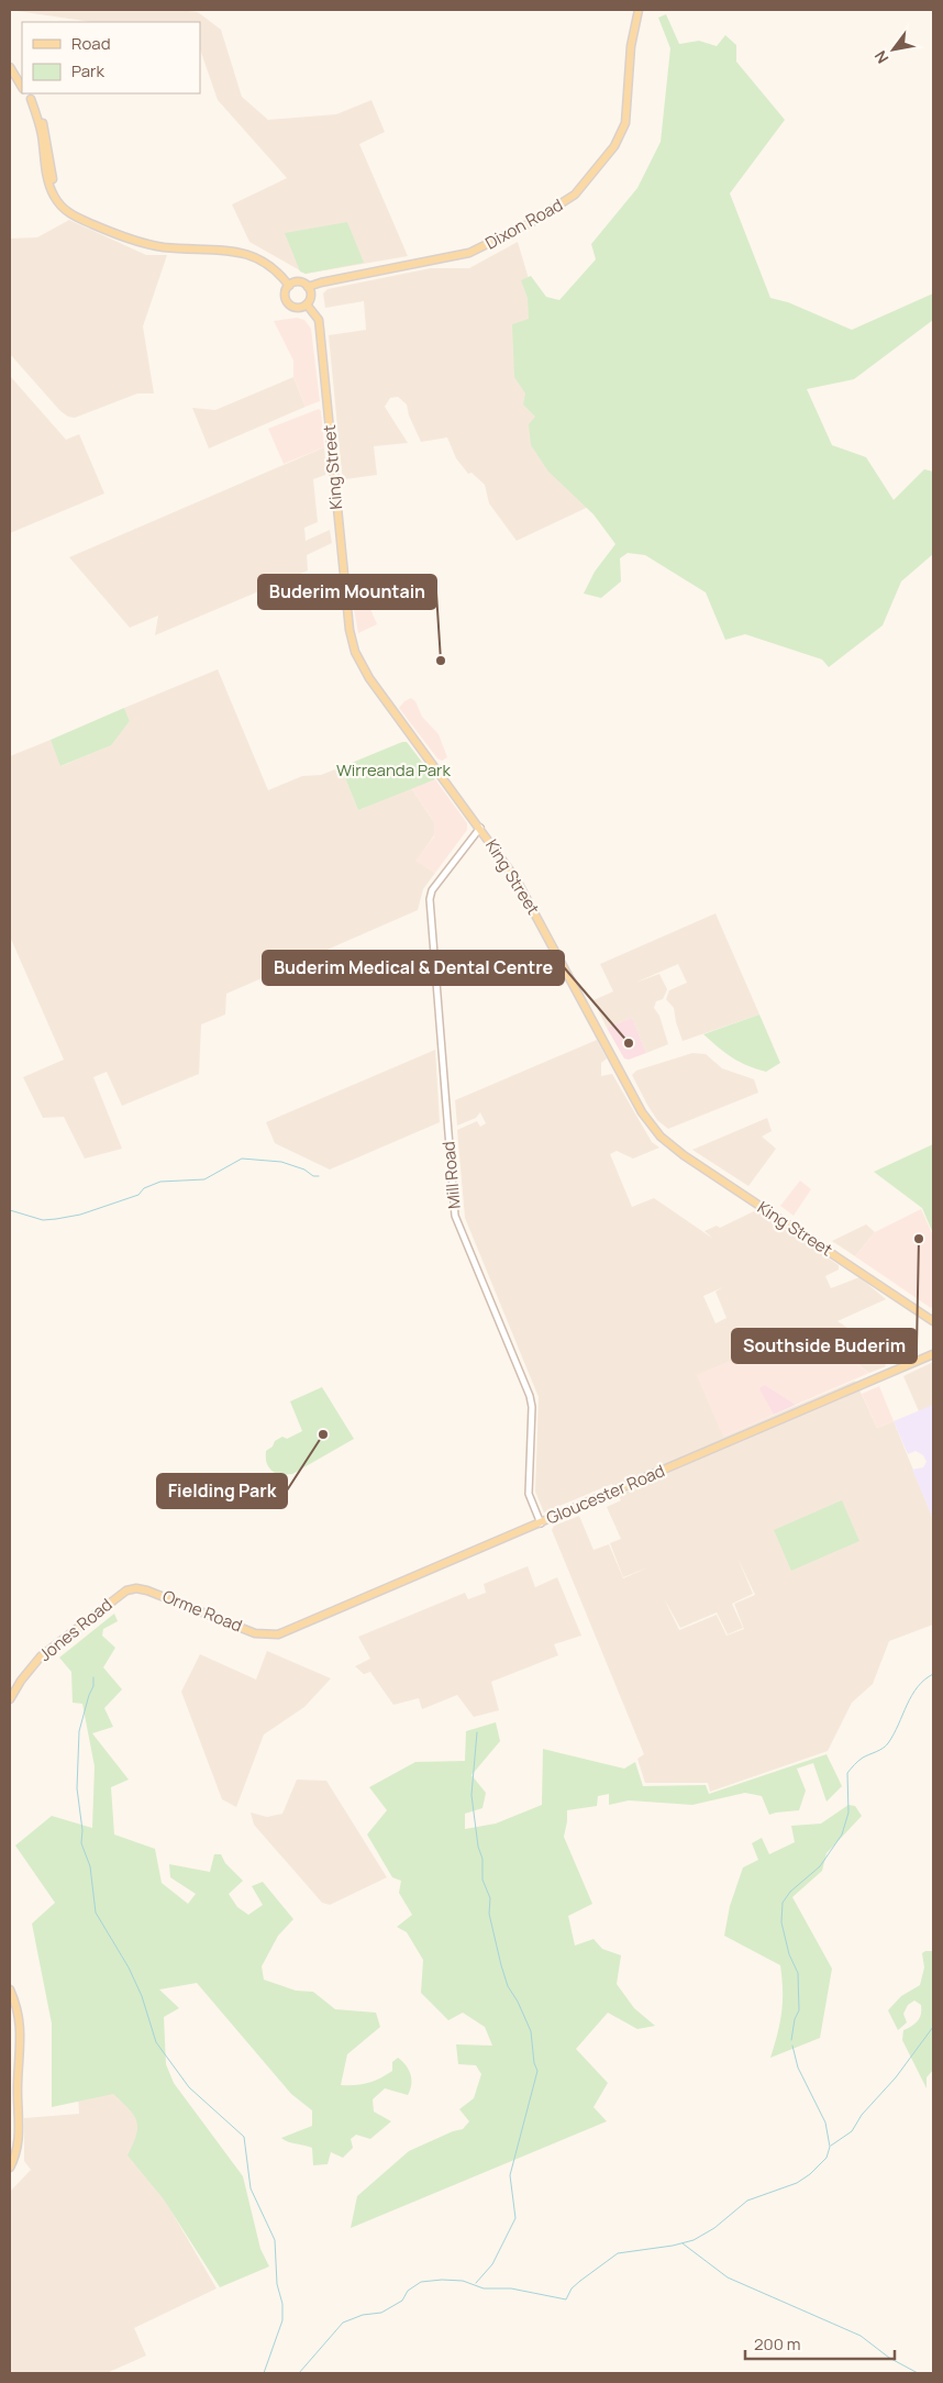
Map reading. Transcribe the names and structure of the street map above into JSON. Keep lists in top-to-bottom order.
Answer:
{
  "streets": {
    "main road": [
      "Dixon Road",
      "King Street",
      "Gloucester Road",
      "Orme Road",
      "Jones Road"
    ],
    "street": ["Mill Road"]
  },
  "crossings": [
    ["Dixon Road", "King Street"],
    ["King Street", "Mill Road"],
    ["Mill Road", "Gloucester Road"],
    ["Gloucester Road", "Orme Road"],
    ["Orme Road", "Jones Road"]
  ],
  "parks": ["Wirreanda Park"],
  "places": [
    "Buderim Mountain",
    "Buderim Medical & Dental Centre",
    "Southside Buderim",
    "Fielding Park"
  ],
  "legend": ["Road", "Park"],
  "scale_bar": "200 m",
  "north": "bottom left"
}
